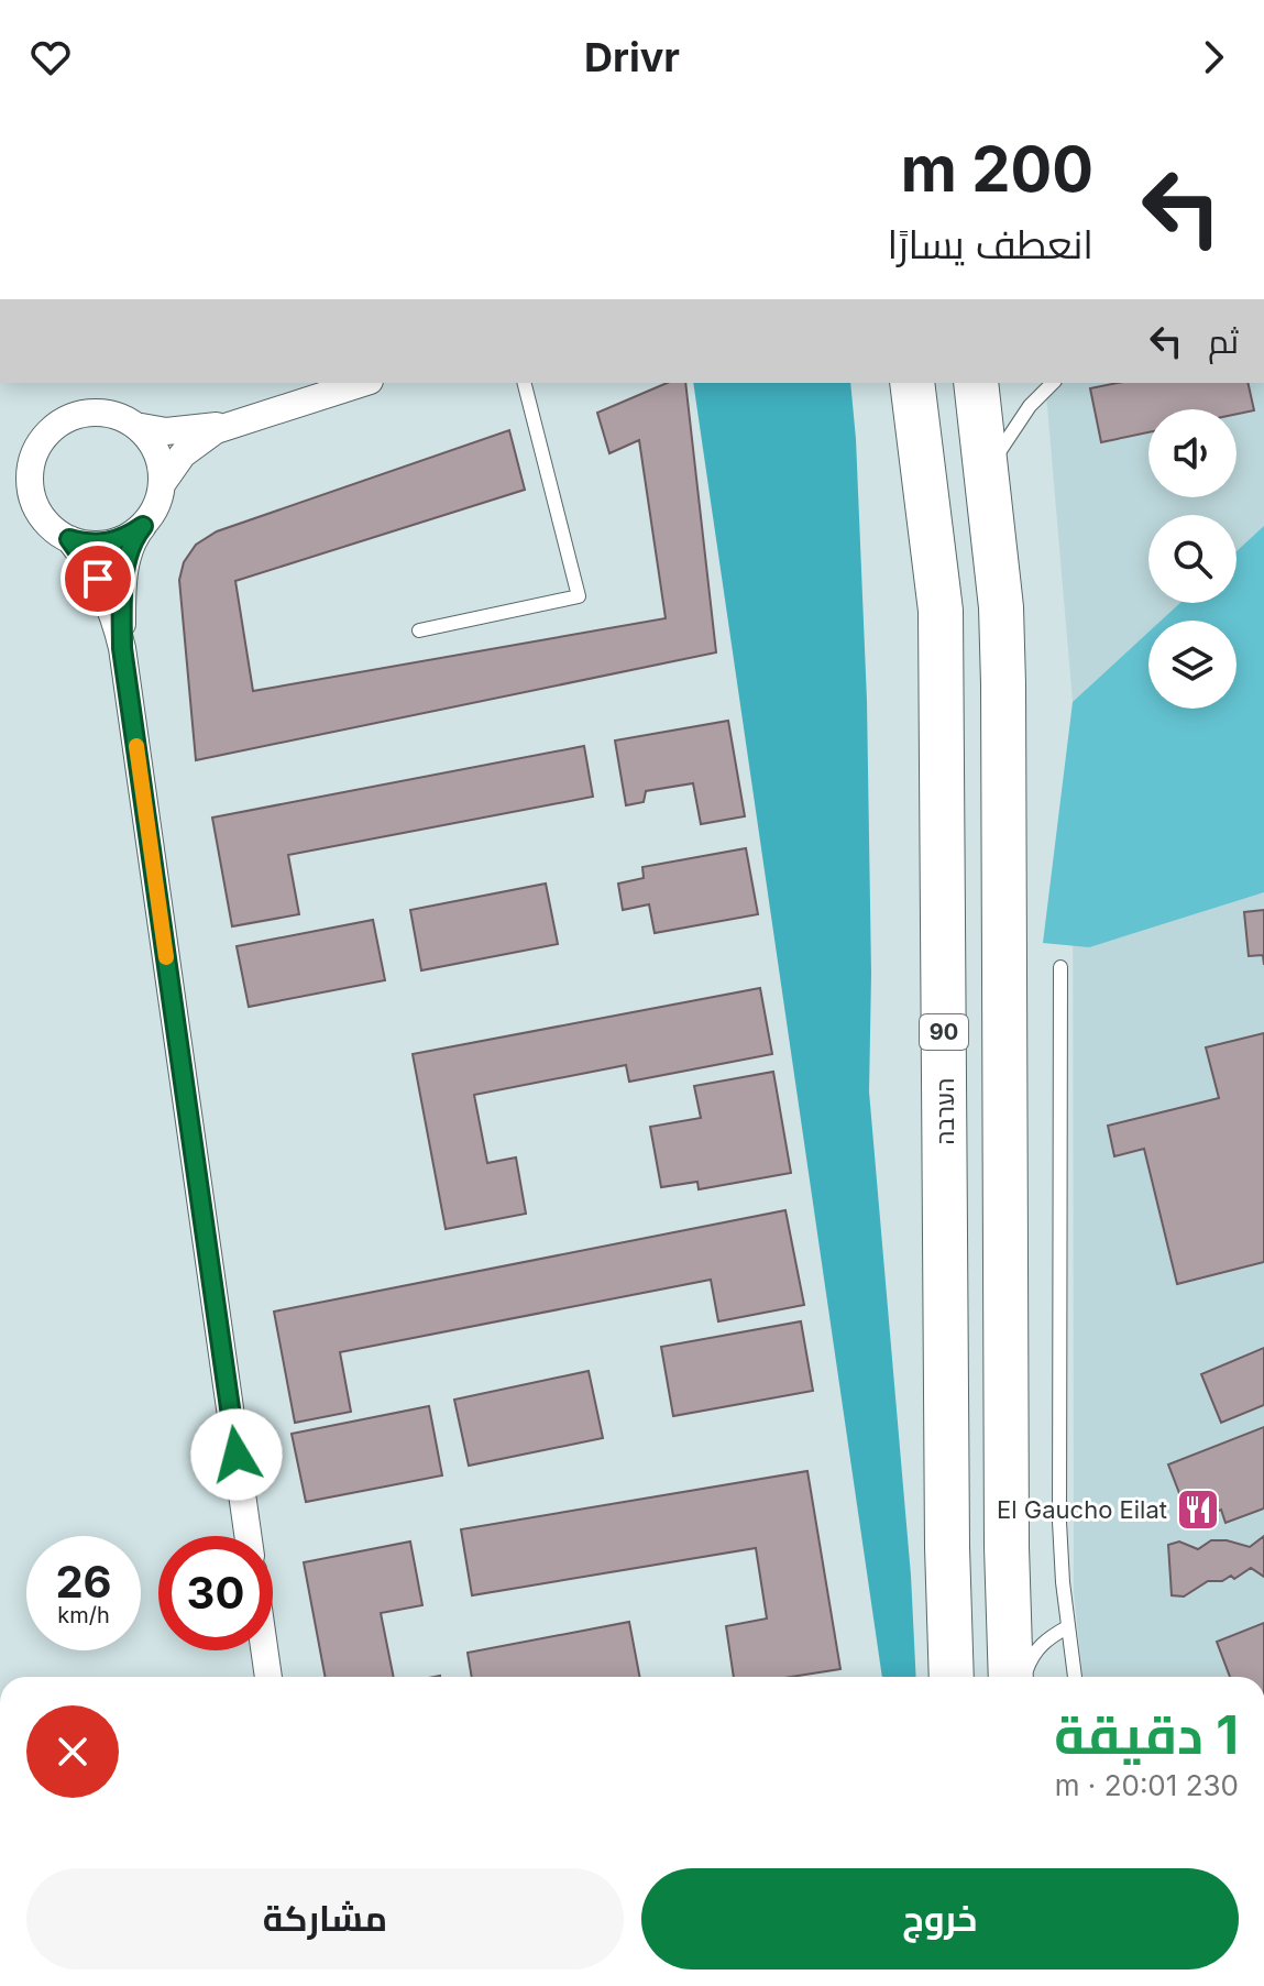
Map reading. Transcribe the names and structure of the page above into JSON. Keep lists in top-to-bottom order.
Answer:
{
  "streets": {
    "highway": ["90", "הערבה"]
  },
  "places": {
    "restaurant": ["El Gaucho Eilat"]
  },
  "page": {
    "header": "Drivr",
    "turn": ["200 m", "انعطف يسارًا"],
    "then": "ثم",
    "speed": "26 km/h",
    "limit": "30",
    "heading": ["1 دقيقة", "230 m · 20:01"],
    "buttons": ["خروج", "مشاركة"]
  }
}
